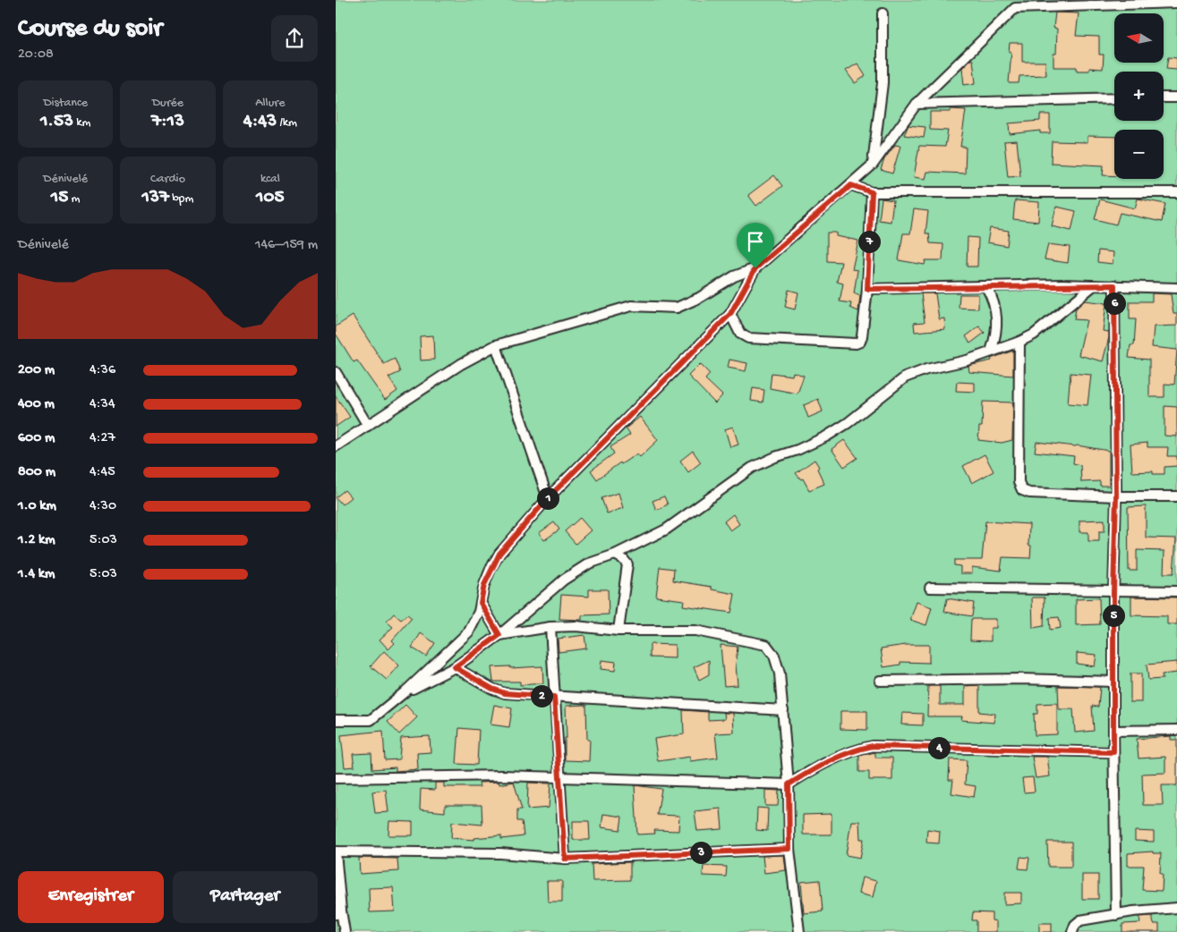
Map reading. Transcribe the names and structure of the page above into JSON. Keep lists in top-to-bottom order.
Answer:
{
  "north": "left",
  "page": {
    "heading": ["Course du soir", "20:08"],
    "map_buttons": ["+", "−"],
    "stats": [
      ["Distance", "1.53 km"],
      ["Durée", "7:13"],
      ["Allure", "4:43 /km"],
      ["Dénivelé", "15 m"],
      ["Cardio", "137 bpm"],
      ["kcal", "105"]
    ],
    "chart": ["Dénivelé", "146–159 m"],
    "pins": [
      "7",
      "6",
      "1",
      "5",
      "2",
      "4",
      "3"
    ],
    "list": [
      {
        "name": "200 m",
        "note": "4:36"
      },
      {
        "name": "400 m",
        "note": "4:34"
      },
      {
        "name": "600 m",
        "note": "4:27"
      },
      {
        "name": "800 m",
        "note": "4:45"
      },
      {
        "name": "1.0 km",
        "note": "4:30"
      },
      {
        "name": "1.2 km",
        "note": "5:03"
      },
      {
        "name": "1.4 km",
        "note": "5:03"
      }
    ],
    "buttons": ["Enregistrer", "Partager"]
  }
}
